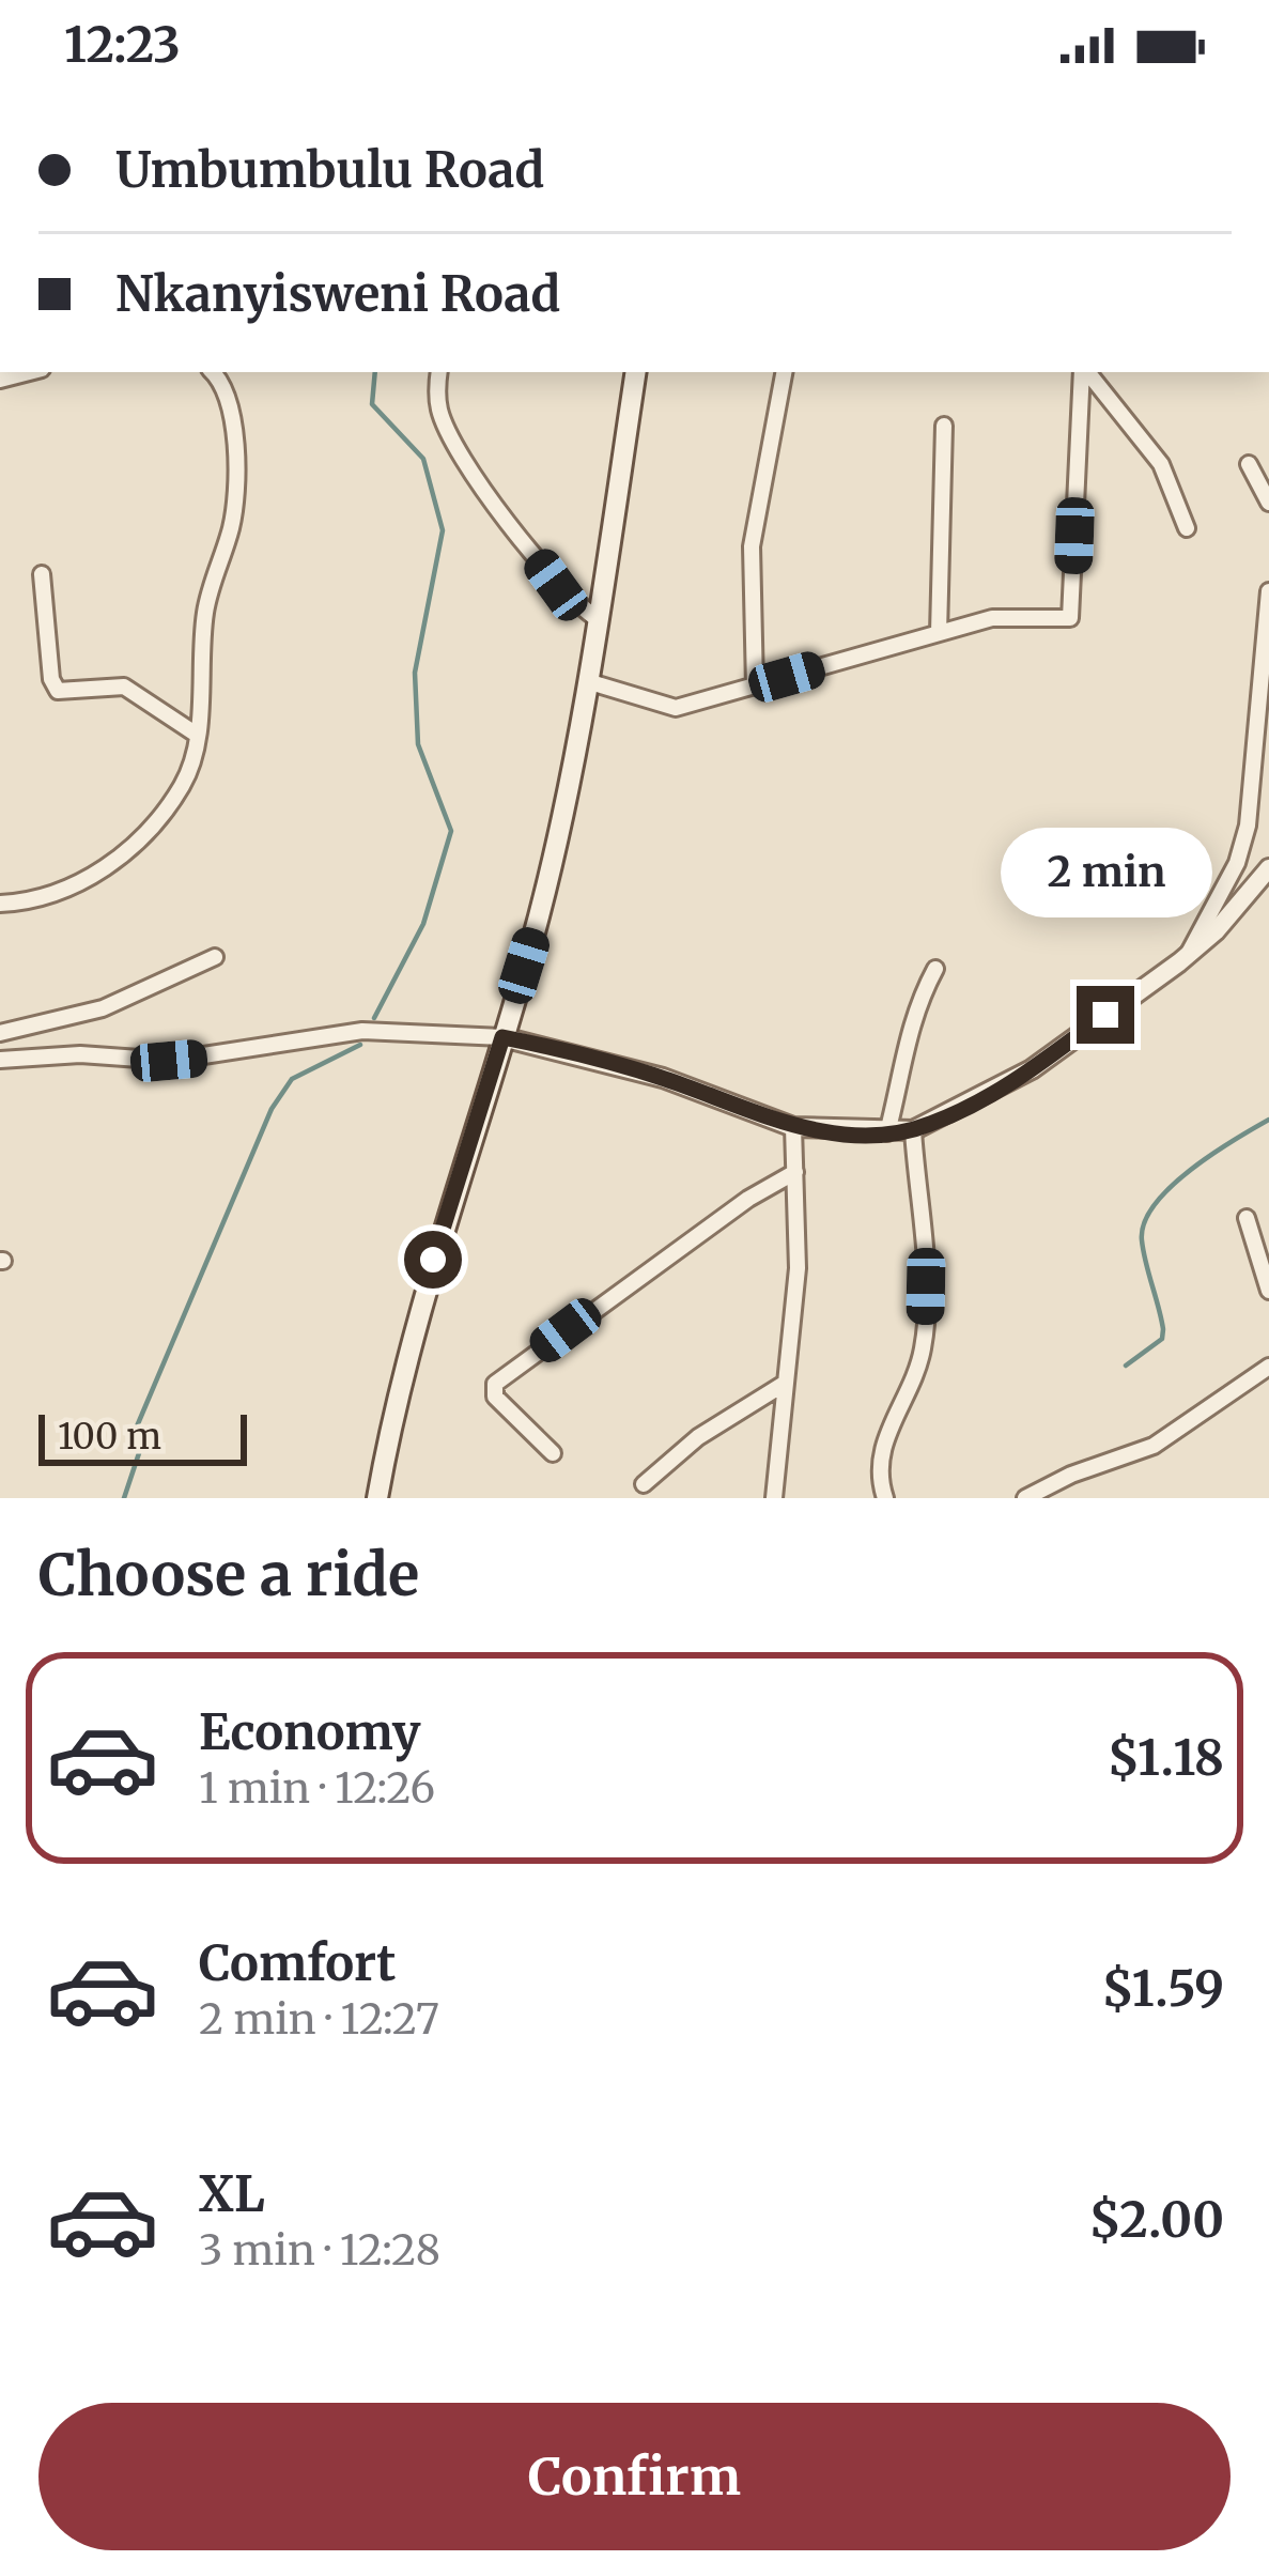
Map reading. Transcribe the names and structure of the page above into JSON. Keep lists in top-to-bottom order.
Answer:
{
  "scale_bar": "100 m",
  "page": {
    "status": "12:23",
    "banner": ["Umbumbulu Road", "Nkanyisweni Road"],
    "bubble": "2 min",
    "scale": "100 m",
    "heading": "Choose a ride",
    "list": [
      {
        "name": "Economy",
        "note": "1 min · 12:26",
        "value": "$1.18"
      },
      {
        "name": "Comfort",
        "note": "2 min · 12:27",
        "value": "$1.59"
      },
      {
        "name": "XL",
        "note": "3 min · 12:28",
        "value": "$2.00"
      }
    ],
    "buttons": "Confirm"
  }
}
